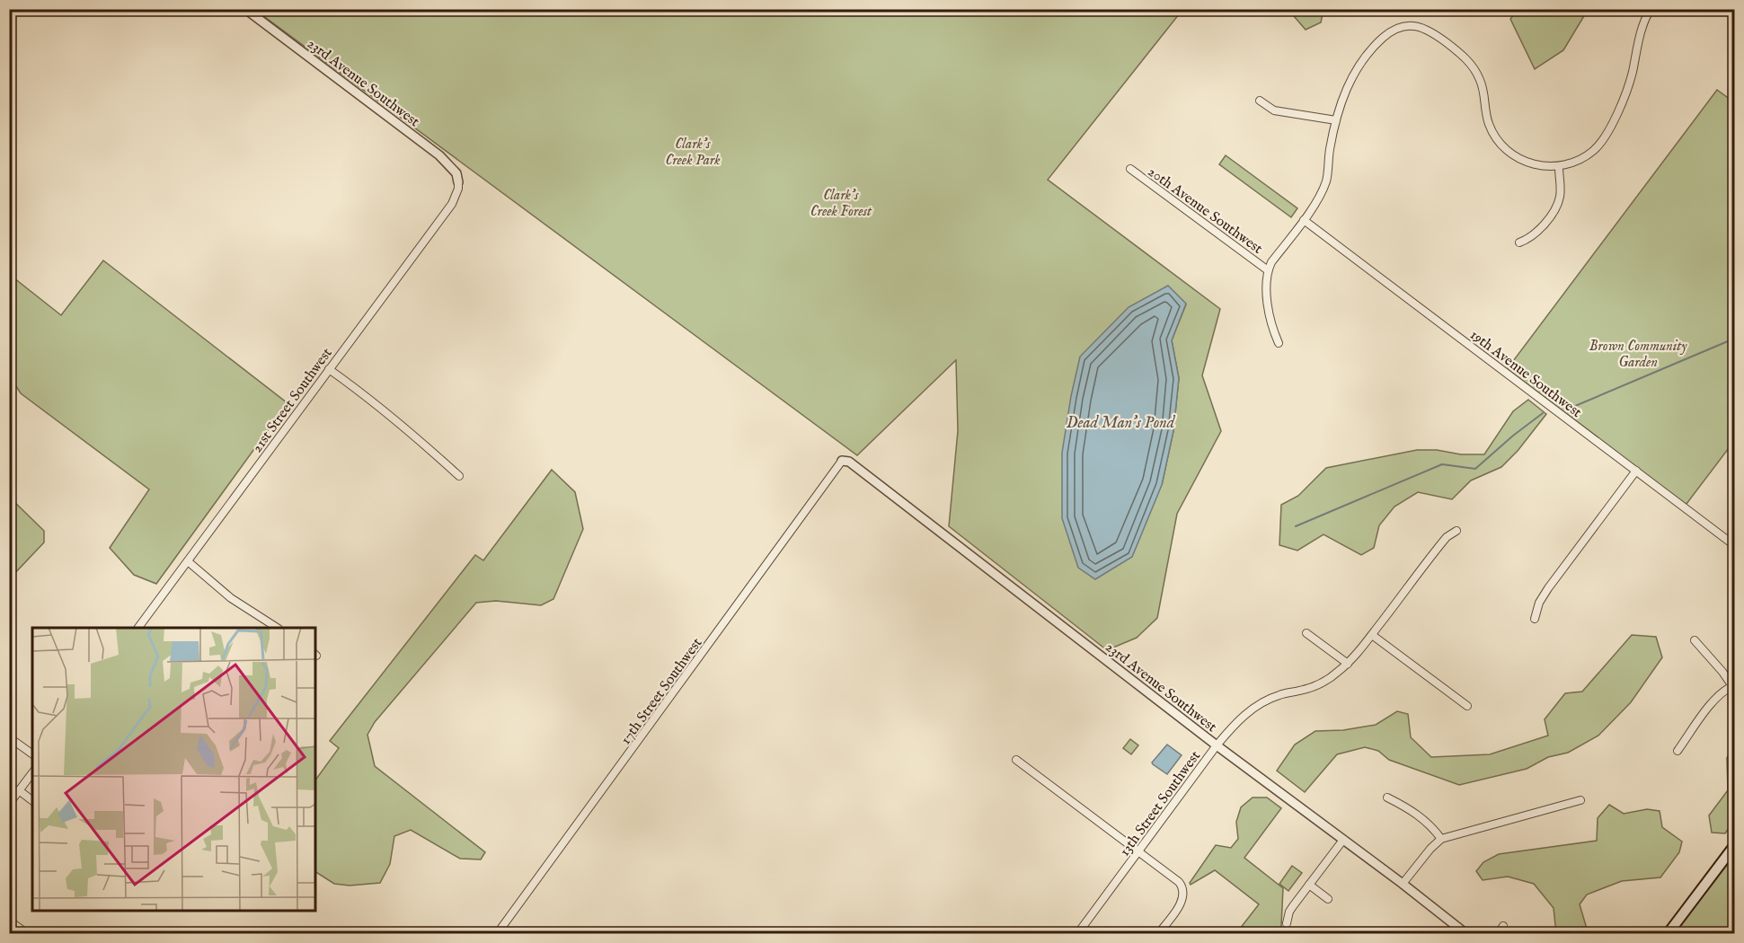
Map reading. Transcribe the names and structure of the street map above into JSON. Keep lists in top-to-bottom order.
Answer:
{
  "streets": {
    "street": [
      "23rd Avenue Southwest",
      "20th Avenue Southwest",
      "19th Avenue Southwest",
      "21st Street Southwest",
      "17th Street Southwest",
      "13th Street Southwest"
    ]
  },
  "crossings": [
    ["23rd Avenue Southwest", "21st Street Southwest"],
    ["23rd Avenue Southwest", "17th Street Southwest"],
    ["23rd Avenue Southwest", "13th Street Southwest"]
  ],
  "water": ["Dead Man's Pond"],
  "parks": ["Clark's Creek Park", "Clark's Creek Forest", "Brown Community Garden"]
}
